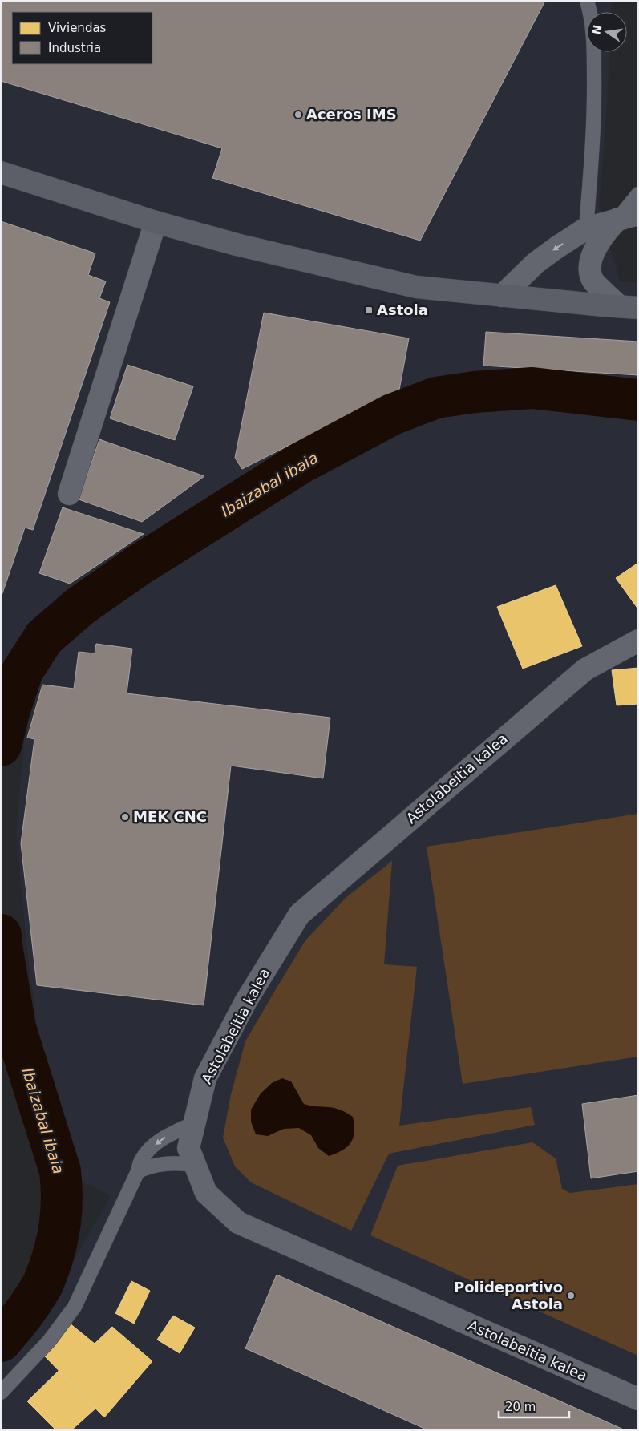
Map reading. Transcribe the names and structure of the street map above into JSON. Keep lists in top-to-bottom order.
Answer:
{
  "streets": {
    "street": ["Astolabeitia kalea"]
  },
  "water": ["Ibaizabal ibaia"],
  "places": {
    "other": ["Aceros IMS", "MEK CNC", "Polideportivo Astola"],
    "transit": ["Astola"]
  },
  "legend": ["Viviendas", "Industria"],
  "scale_bar": "20 m",
  "north": "left"
}
